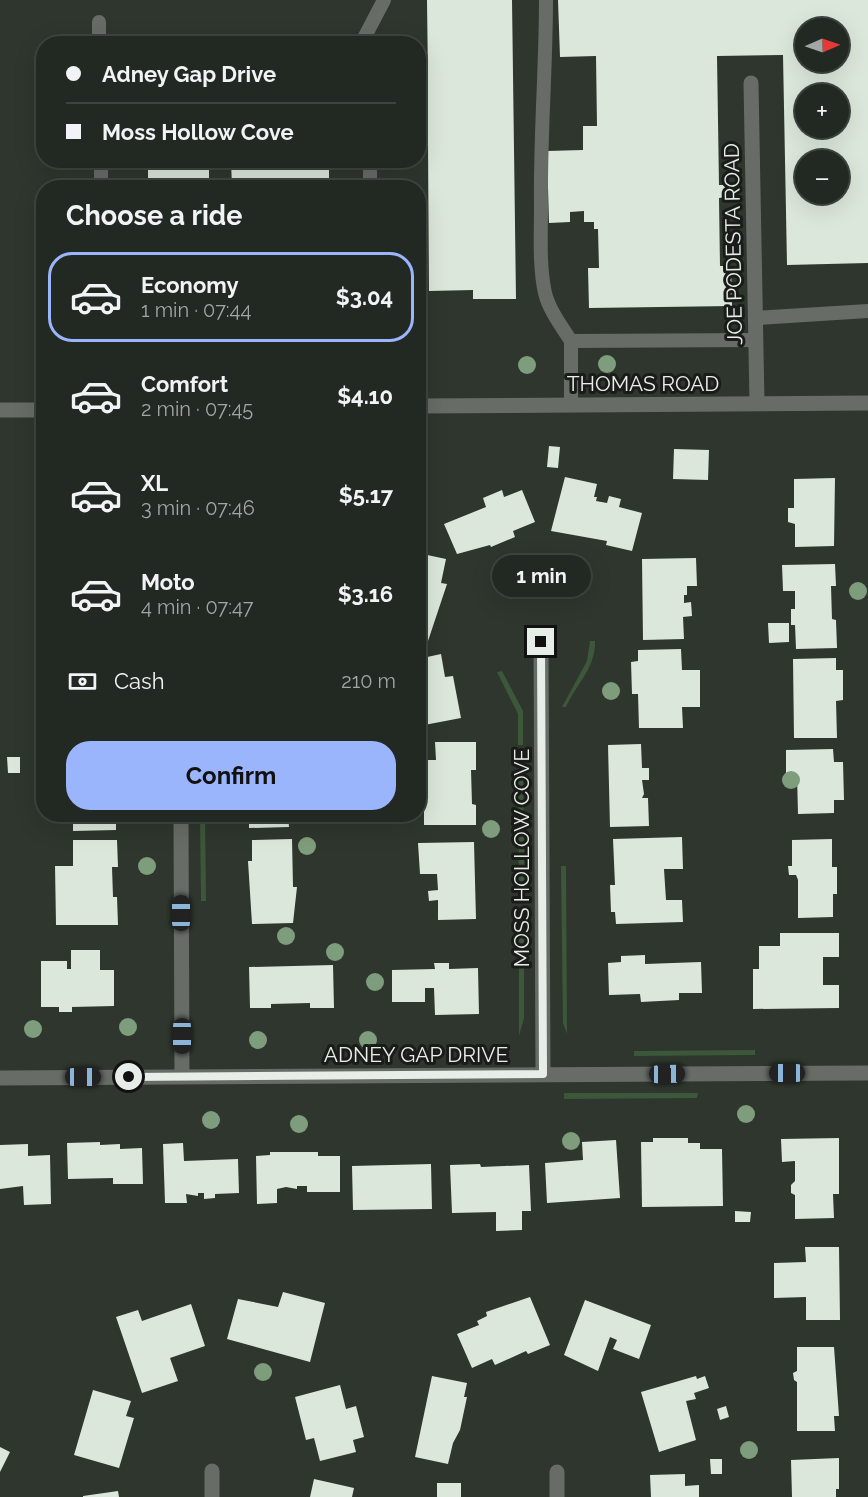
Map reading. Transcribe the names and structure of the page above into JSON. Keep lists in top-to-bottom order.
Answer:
{
  "streets": {
    "street": [
      "JOE PODESTA ROAD",
      "THOMAS ROAD",
      "MOSS HOLLOW COVE",
      "ADNEY GAP DRIVE"
    ]
  },
  "crossings": [
    ["JOE PODESTA ROAD", "THOMAS ROAD"],
    ["MOSS HOLLOW COVE", "ADNEY GAP DRIVE"]
  ],
  "north": "right",
  "page": {
    "map_buttons": ["+", "−"],
    "banner": ["Adney Gap Drive", "Moss Hollow Cove"],
    "heading": "Choose a ride",
    "list": [
      {
        "name": "Economy",
        "note": "1 min · 07:44",
        "value": "$3.04"
      },
      {
        "name": "Comfort",
        "note": "2 min · 07:45",
        "value": "$4.10"
      },
      {
        "name": "XL",
        "note": "3 min · 07:46",
        "value": "$5.17"
      },
      {
        "name": "Moto",
        "note": "4 min · 07:47",
        "value": "$3.16"
      }
    ],
    "bubble": "1 min",
    "pay": ["Cash", "210 m"],
    "buttons": "Confirm"
  }
}
